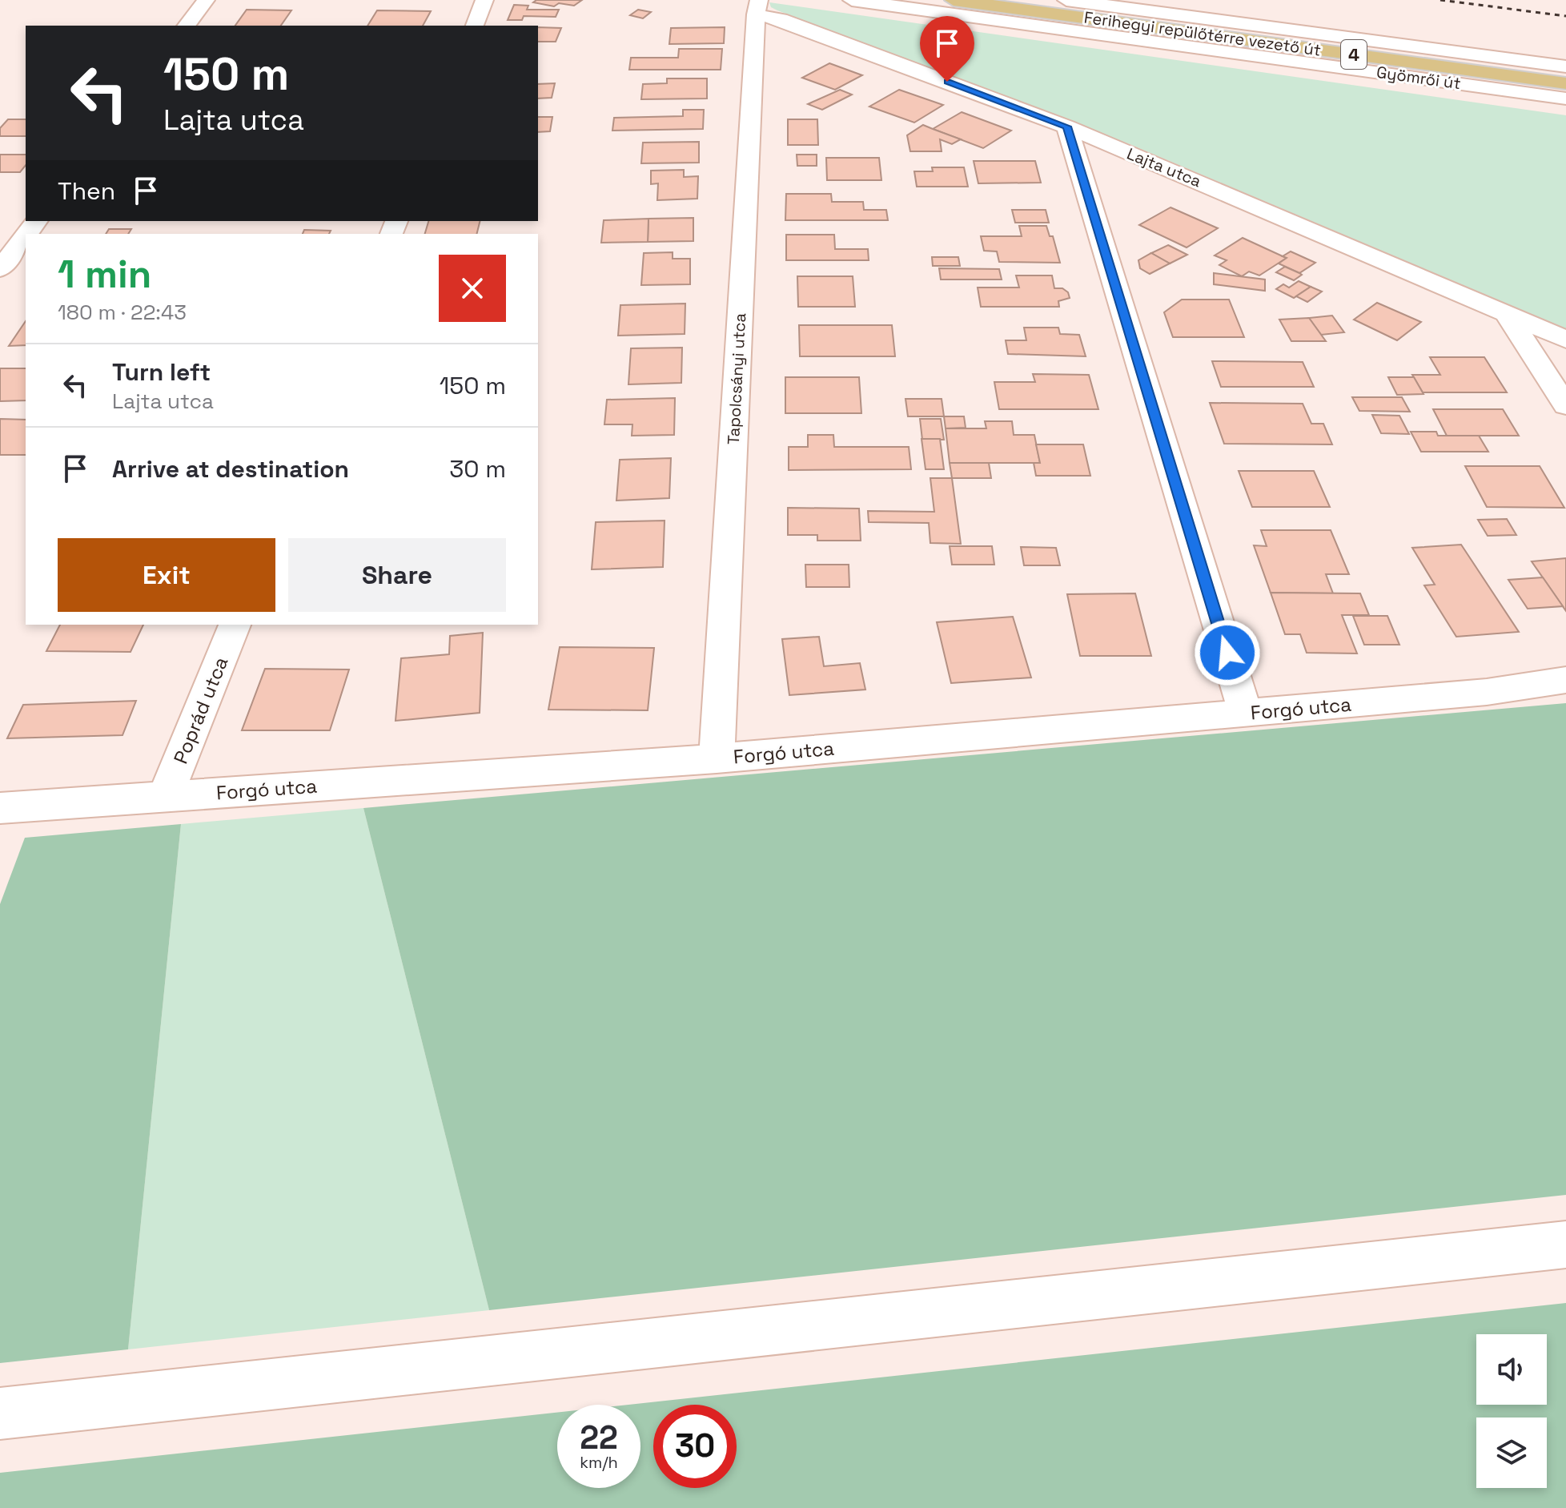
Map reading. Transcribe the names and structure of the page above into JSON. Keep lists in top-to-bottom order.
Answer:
{
  "streets": {
    "main road": ["Ferihegyi repülőtérre vezető út", "4"],
    "street": [
      "Gyömrői út",
      "Lajta utca",
      "Tapolcsányi utca",
      "Forgó utca",
      "Poprád utca"
    ]
  },
  "crossings": [
    ["Lajta utca", "Tapolcsányi utca"],
    ["Tapolcsányi utca", "Forgó utca"],
    ["Forgó utca", "Poprád utca"]
  ],
  "page": {
    "turn": ["150 m", "Lajta utca"],
    "then": "Then",
    "heading": ["1 min", "180 m · 22:43"],
    "list": [
      {
        "name": "Turn left",
        "note": "Lajta utca",
        "value": "150 m"
      },
      {
        "name": "Arrive at destination",
        "value": "30 m"
      }
    ],
    "buttons": ["Exit", "Share"],
    "speed": "22 km/h",
    "limit": "30"
  }
}
